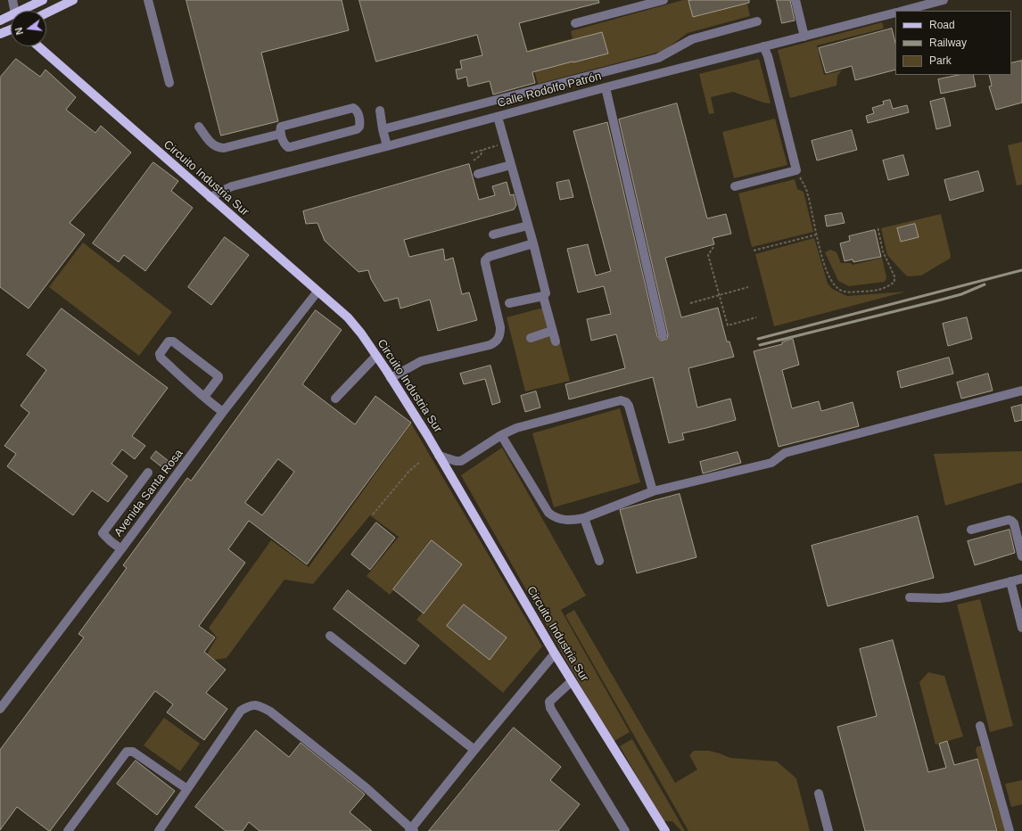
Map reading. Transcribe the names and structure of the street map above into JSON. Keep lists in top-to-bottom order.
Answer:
{
  "streets": {
    "main road": ["Circuito Industria Sur"],
    "street": ["Calle Rodolfo Patrón", "Avenida Santa Rosa"]
  },
  "crossings": [
    ["Calle Rodolfo Patrón", "Circuito Industria Sur"],
    ["Circuito Industria Sur", "Avenida Santa Rosa"]
  ],
  "legend": ["Road", "Railway", "Park"],
  "north": "left"
}
